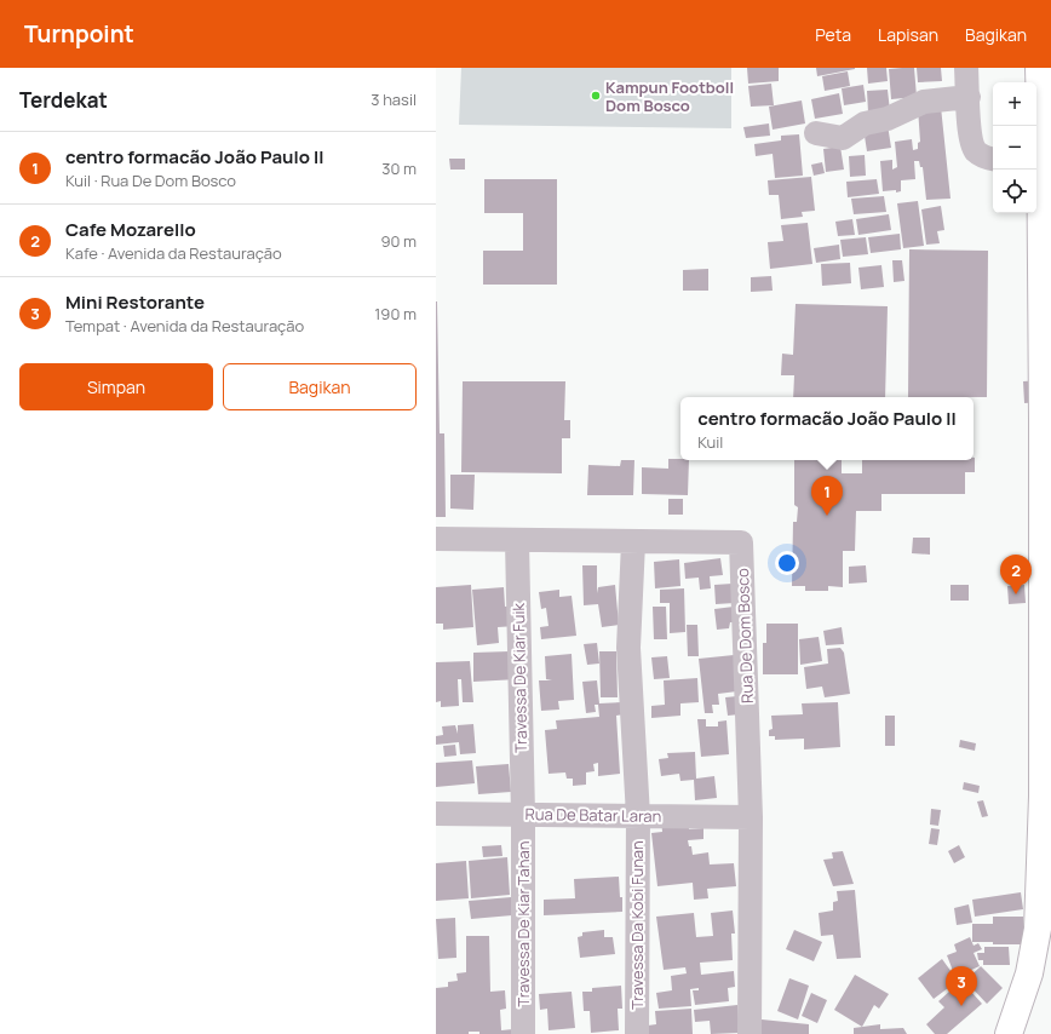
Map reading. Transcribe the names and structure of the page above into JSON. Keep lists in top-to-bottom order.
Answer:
{
  "streets": {
    "street": [
      "Rua De Dom Bosco",
      "Travessa De Kiar Fuik",
      "Rua De Batar Laran",
      "Travessa De Kiar Tahan",
      "Travessa Da Kobi Funan"
    ]
  },
  "crossings": [
    ["Rua De Dom Bosco", "Travessa De Kiar Fuik"],
    ["Rua De Dom Bosco", "Rua De Batar Laran"],
    ["Rua De Dom Bosco", "Travessa Da Kobi Funan"],
    ["Travessa De Kiar Fuik", "Rua De Batar Laran"],
    ["Travessa De Kiar Fuik", "Travessa De Kiar Tahan"],
    ["Rua De Batar Laran", "Travessa De Kiar Tahan"],
    ["Rua De Batar Laran", "Travessa Da Kobi Funan"]
  ],
  "places": ["Kampun Footboll Dom Bosco"],
  "page": {
    "header": "Turnpoint",
    "nav": ["Peta", "Lapisan", "Bagikan"],
    "heading": ["Terdekat", "3 hasil"],
    "map_buttons": ["+", "−"],
    "list": [
      {
        "mark": "1",
        "name": "centro formacão João Paulo II",
        "note": "Kuil · Rua De Dom Bosco",
        "value": "30 m"
      },
      {
        "mark": "2",
        "name": "Cafe Mozarello",
        "note": "Kafe · Avenida da Restauração",
        "value": "90 m"
      },
      {
        "mark": "3",
        "name": "Mini Restorante",
        "note": "Tempat · Avenida da Restauração",
        "value": "190 m"
      }
    ],
    "buttons": ["Simpan", "Bagikan"],
    "popup": ["centro formacão João Paulo II", "Kuil"],
    "pins": ["1", "2", "3"]
  }
}
